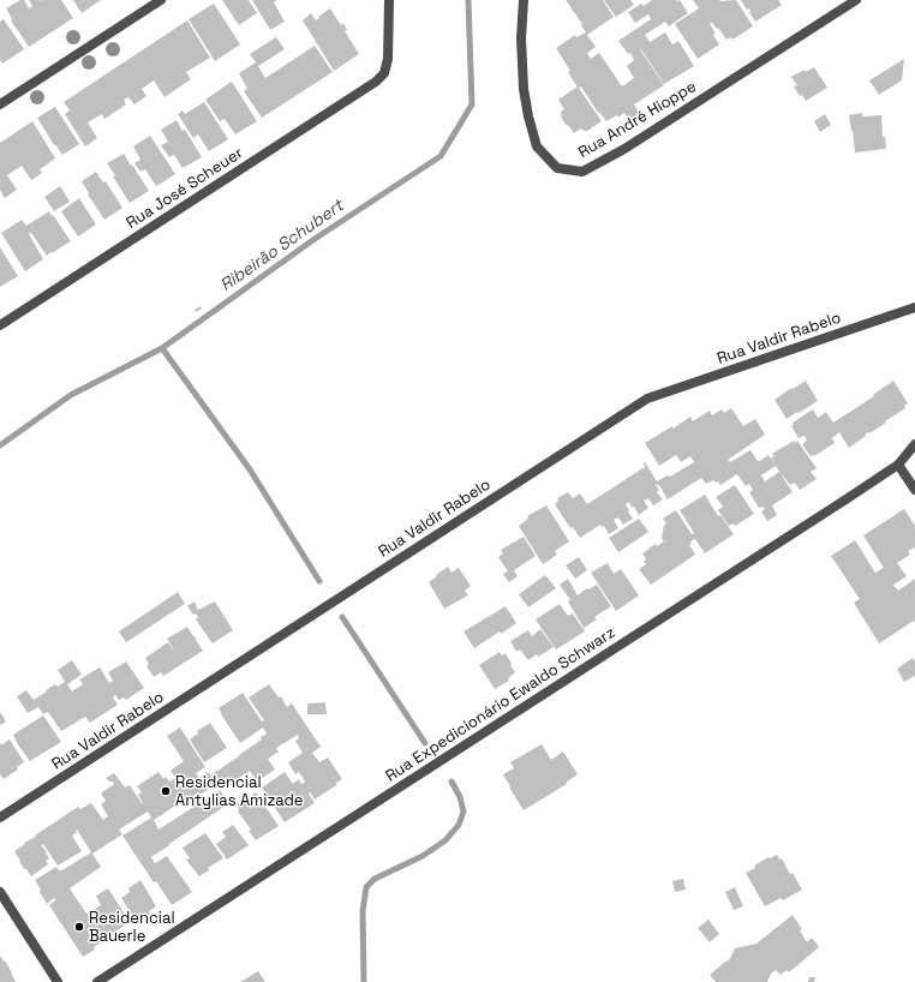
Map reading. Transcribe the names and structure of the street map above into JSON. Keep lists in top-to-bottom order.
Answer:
{
  "streets": {
    "street": [
      "Rua André Hioppe",
      "Rua José Scheuer",
      "Rua Valdir Rabelo",
      "Rua Expedicionário Ewaldo Schwarz"
    ]
  },
  "water": ["Ribeirão Schubert"],
  "places": ["Residencial Antylias Amizade", "Residencial Bauerle"]
}
